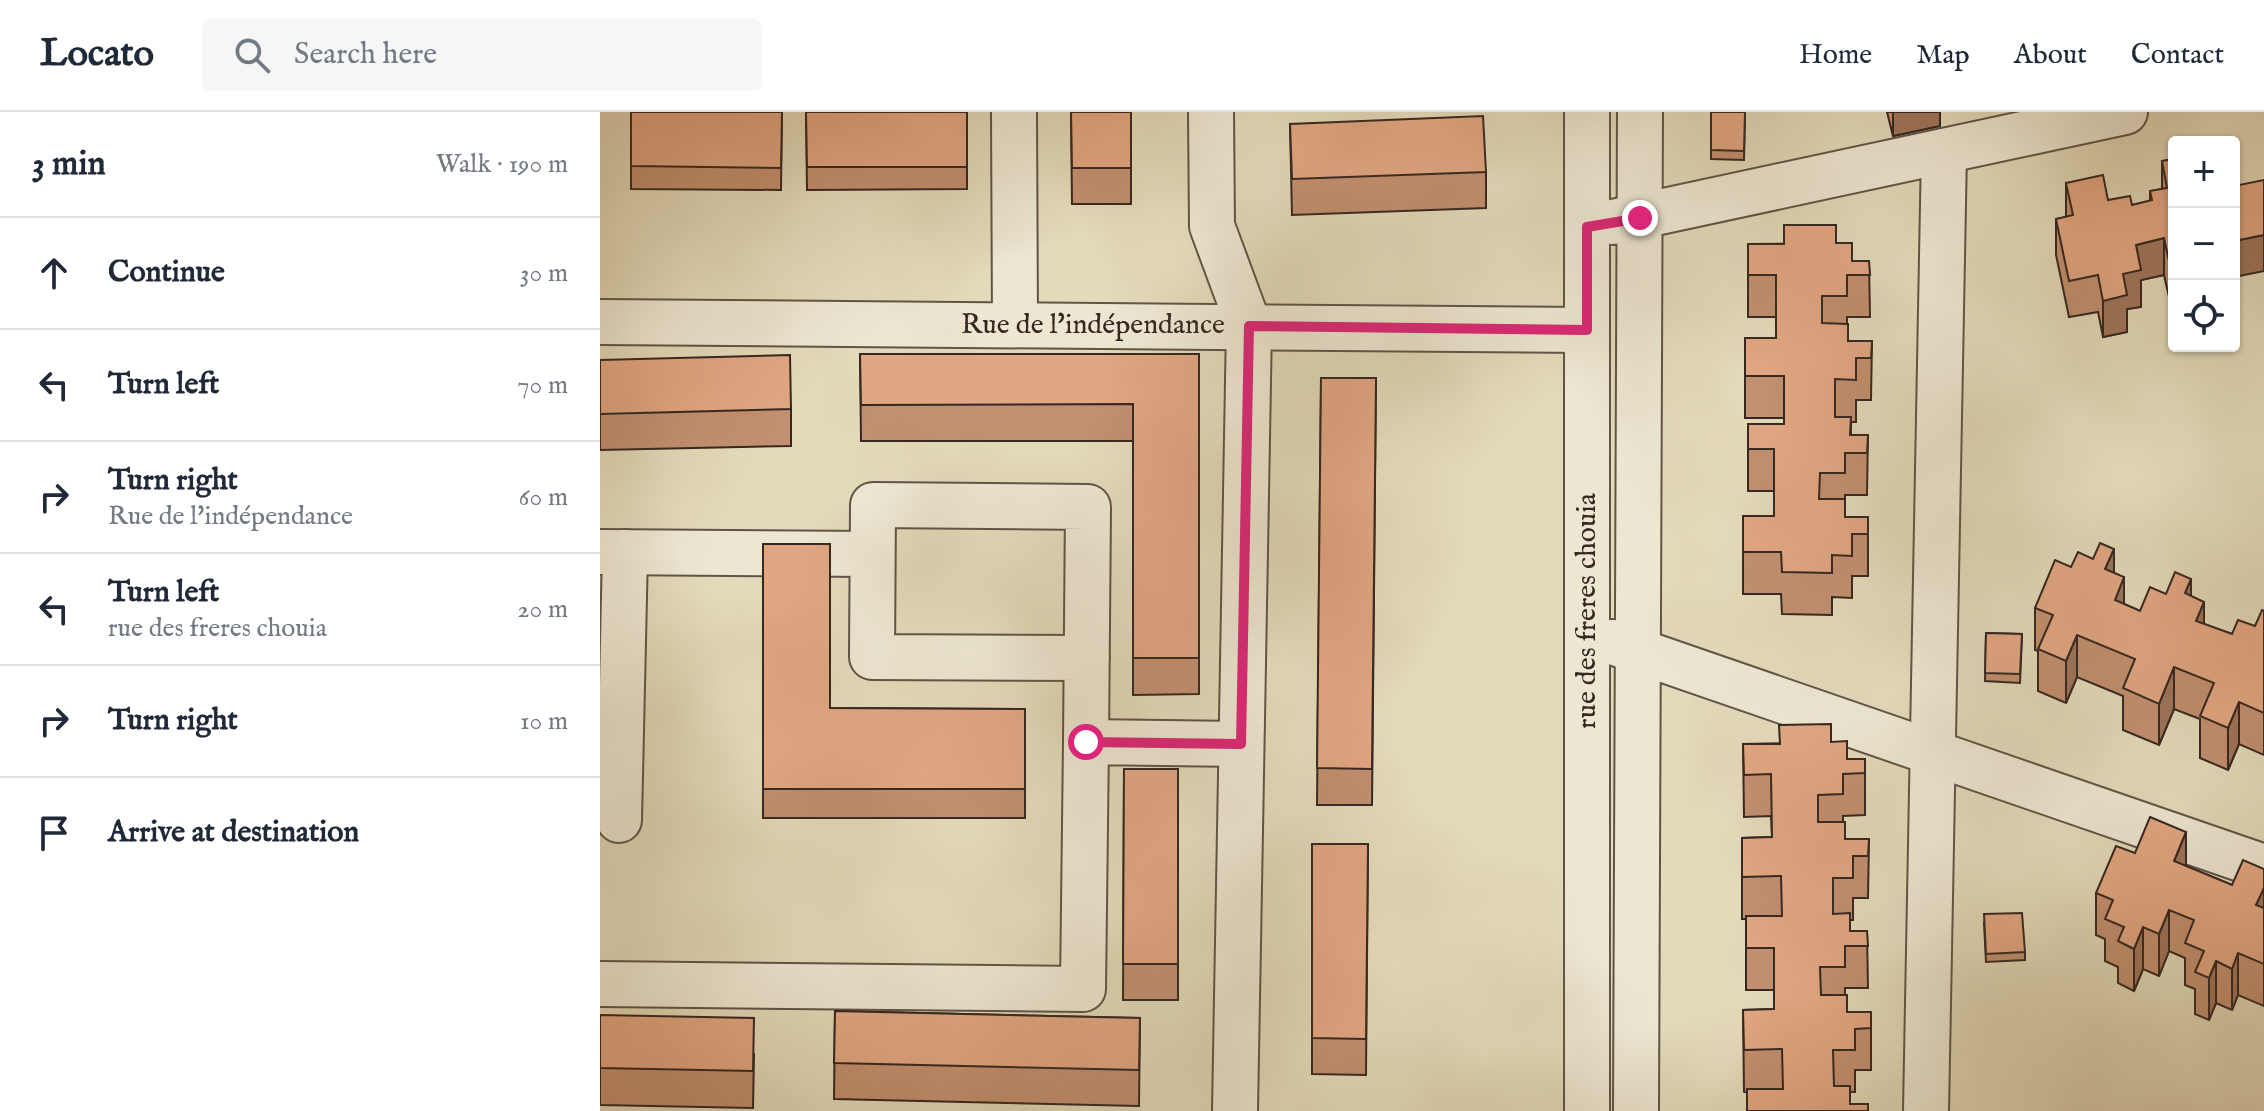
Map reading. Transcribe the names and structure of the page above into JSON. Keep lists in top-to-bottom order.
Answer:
{
  "streets": {
    "street": ["Rue de l'indépendance", "rue des freres chouia"]
  },
  "crossings": [
    ["Rue de l'indépendance", "rue des freres chouia"]
  ],
  "page": {
    "header": "Locato",
    "search": "Search here",
    "nav": [
      "Home",
      "Map",
      "About",
      "Contact"
    ],
    "heading": ["3 min", "Walk · 190 m"],
    "map_buttons": ["+", "−"],
    "list": [
      ["Continue", "30 m"],
      ["Turn left", "70 m"],
      ["Turn right", "Rue de l'indépendance", "60 m"],
      ["Turn left", "rue des freres chouia", "20 m"],
      ["Turn right", "10 m"],
      "Arrive at destination"
    ]
  }
}
